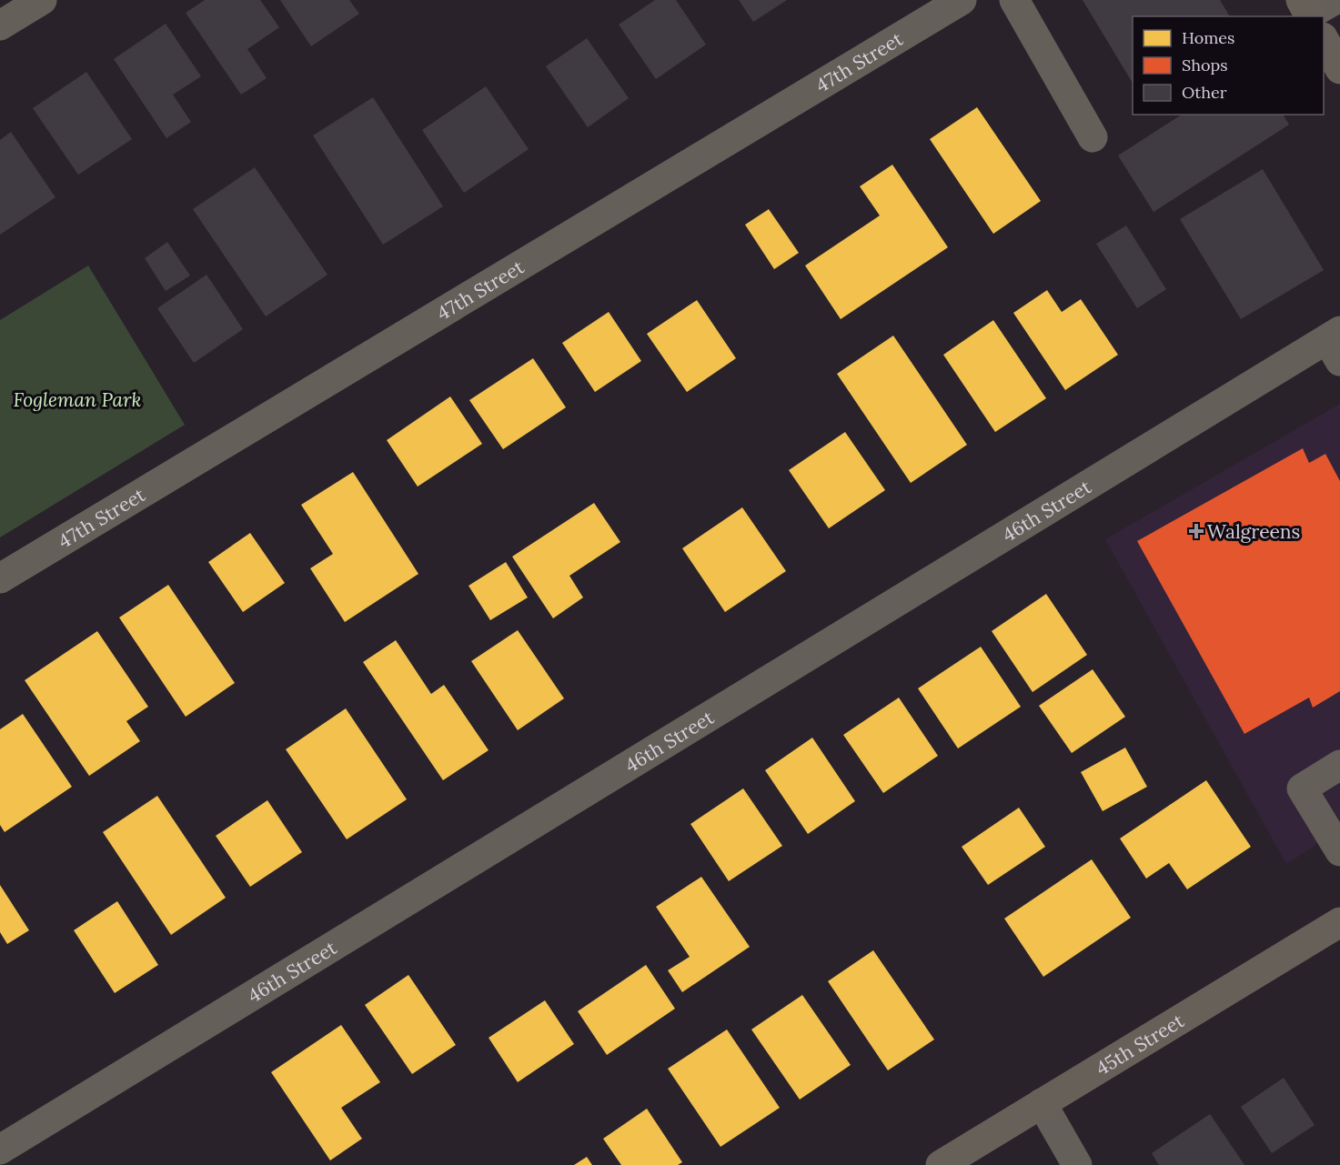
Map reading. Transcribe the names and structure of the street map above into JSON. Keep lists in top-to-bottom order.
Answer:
{
  "streets": {
    "main road": ["45th Street"],
    "street": ["47th Street", "46th Street"]
  },
  "parks": ["Fogleman Park"],
  "places": {
    "health": ["Walgreens"]
  },
  "legend": ["Homes", "Shops", "Other"]
}
